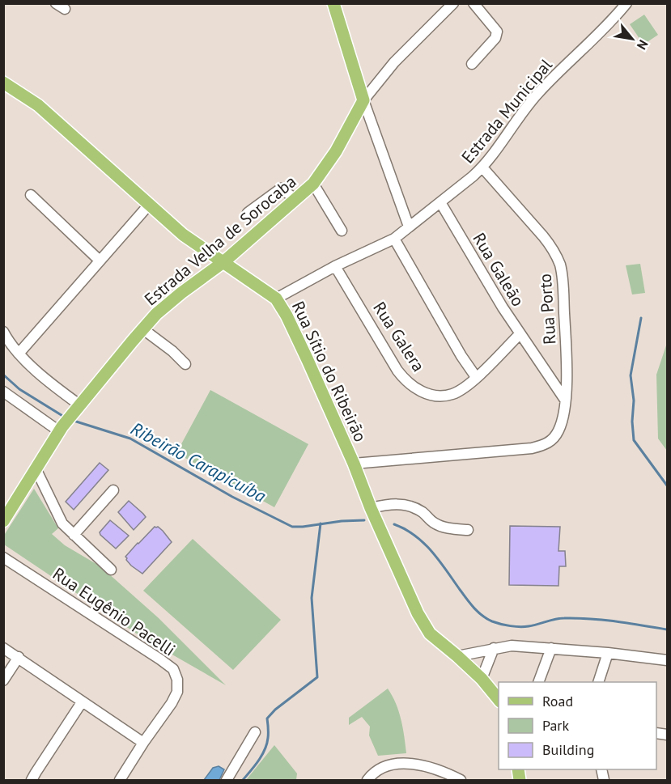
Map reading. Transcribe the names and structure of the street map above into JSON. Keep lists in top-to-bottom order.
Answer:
{
  "streets": {
    "main road": ["Estrada Velha de Sorocaba", "Rua Sítio do Ribeirão"],
    "street": [
      "Estrada Municipal",
      "Rua Galeão",
      "Rua Porto",
      "Rua Galera",
      "Rua Eugênio Pacelli"
    ]
  },
  "crossings": [
    ["Estrada Municipal", "Rua Galeão"],
    ["Estrada Municipal", "Rua Porto"],
    ["Estrada Municipal", "Rua Galera"],
    ["Estrada Municipal", "Rua Sítio do Ribeirão"],
    ["Estrada Velha de Sorocaba", "Rua Sítio do Ribeirão"],
    ["Rua Galeão", "Rua Porto"],
    ["Rua Galeão", "Rua Galera"],
    ["Rua Porto", "Rua Sítio do Ribeirão"]
  ],
  "water": ["Ribeirão Carapicuíba"],
  "legend": ["Road", "Park", "Building"],
  "north": "bottom right"
}
